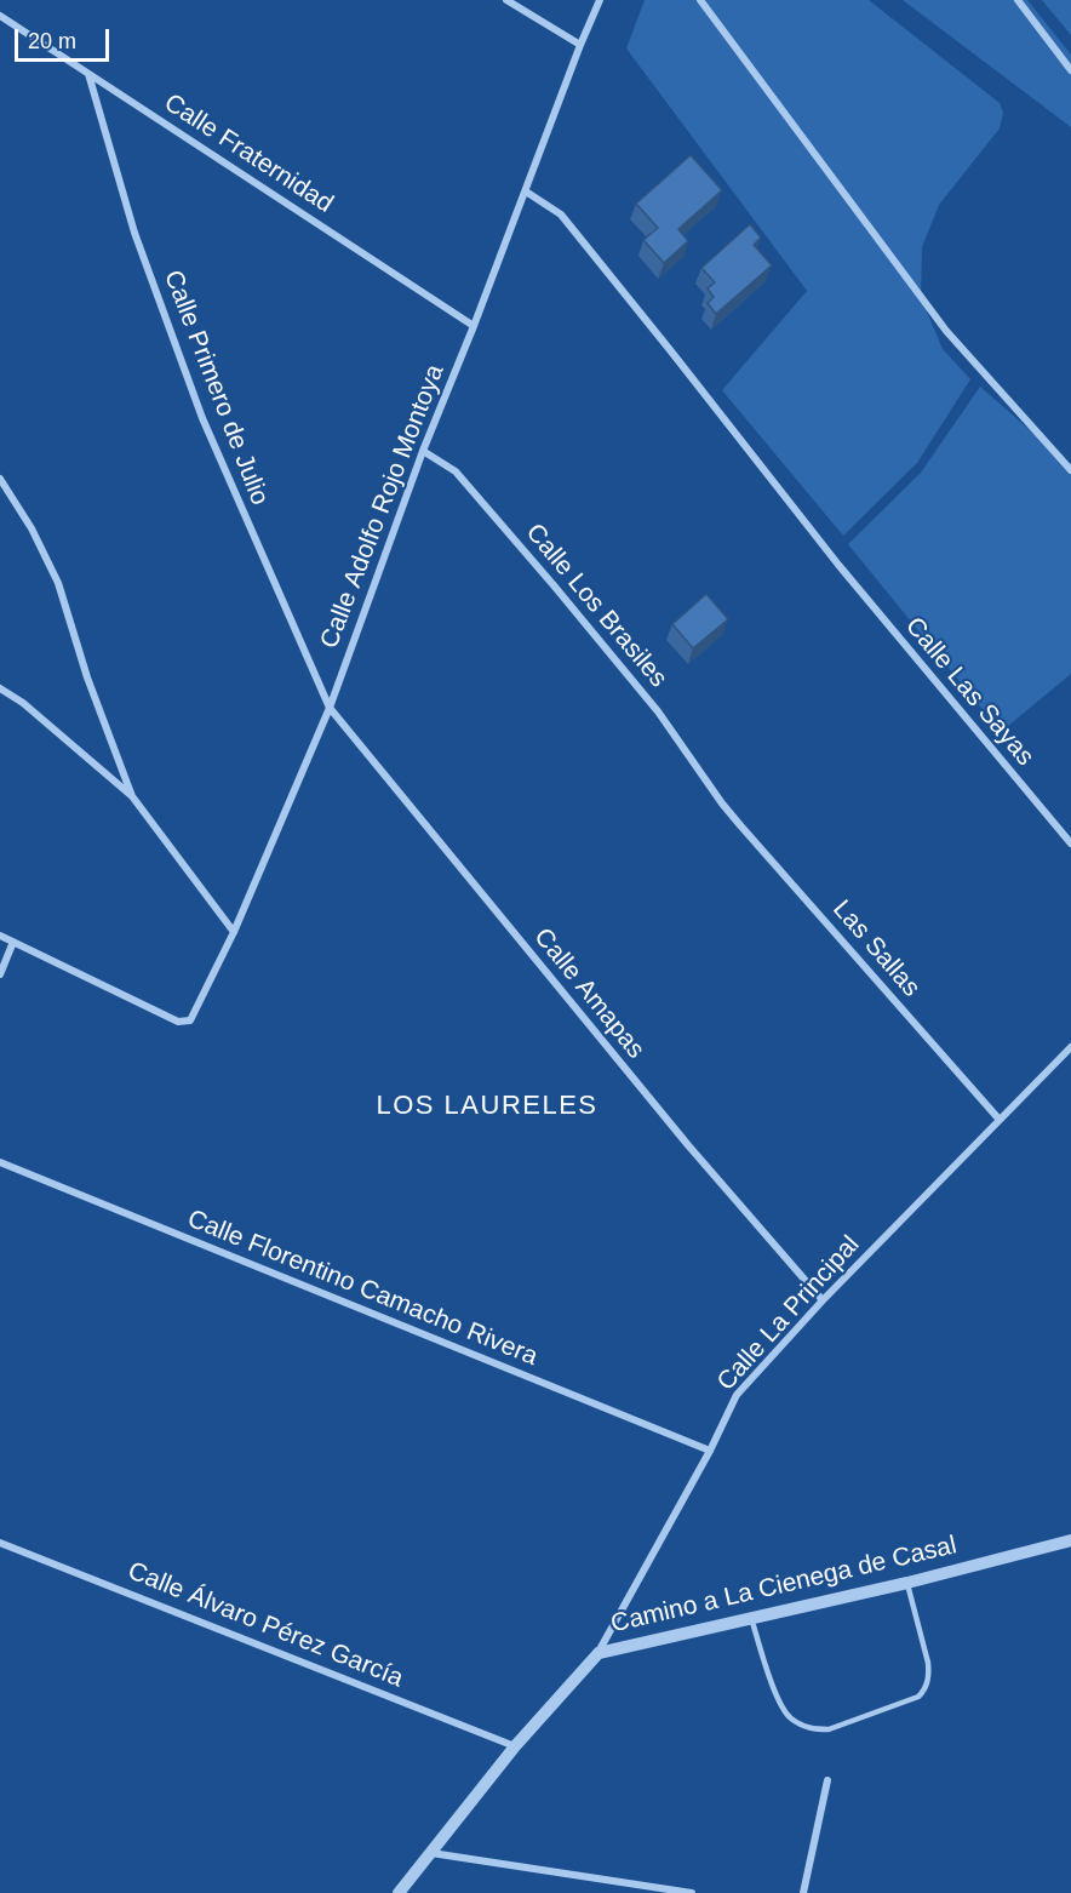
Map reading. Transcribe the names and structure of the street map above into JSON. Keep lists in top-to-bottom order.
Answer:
{
  "streets": {
    "street": [
      "Calle Fraternidad",
      "Calle Primero de Julio",
      "Calle Adolfo Rojo Montoya",
      "Calle Los Brasiles",
      "Calle Las Sayas",
      "Las Sallas",
      "Calle Amapas",
      "Calle Florentino Camacho Rivera",
      "Calle La Principal",
      "Camino a La Cienega de Casal",
      "Calle Álvaro Pérez García"
    ]
  },
  "crossings": [
    ["Calle Fraternidad", "Calle Primero de Julio"],
    ["Calle Fraternidad", "Calle Adolfo Rojo Montoya"],
    ["Calle Primero de Julio", "Calle Adolfo Rojo Montoya"],
    ["Calle Primero de Julio", "Calle Amapas"],
    ["Calle Adolfo Rojo Montoya", "Calle Los Brasiles"],
    ["Calle Adolfo Rojo Montoya", "Calle Las Sayas"],
    ["Calle Adolfo Rojo Montoya", "Calle Amapas"],
    ["Calle Los Brasiles", "Las Sallas"],
    ["Las Sallas", "Calle La Principal"],
    ["Calle Amapas", "Calle La Principal"],
    ["Calle Florentino Camacho Rivera", "Calle La Principal"],
    ["Calle La Principal", "Camino a La Cienega de Casal"],
    ["Camino a La Cienega de Casal", "Calle Álvaro Pérez García"]
  ],
  "districts": ["LOS LAURELES"],
  "scale_bar": "20 m"
}
